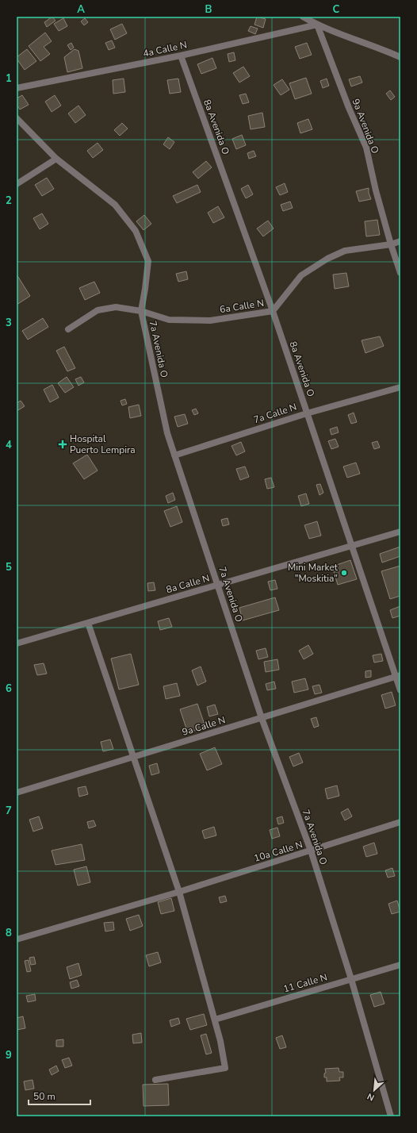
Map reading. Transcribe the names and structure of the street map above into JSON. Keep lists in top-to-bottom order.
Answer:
{
  "streets": {
    "street": [
      "4a Calle N",
      "9a Avenida O",
      "8a Avenida O",
      "6a Calle N",
      "7a Avenida O",
      "7a Calle N",
      "8a Calle N",
      "9a Calle N",
      "10a Calle N",
      "11 Calle N"
    ]
  },
  "crossings": [
    ["4a Calle N", "9a Avenida O"],
    ["4a Calle N", "8a Avenida O"],
    ["9a Avenida O", "6a Calle N"],
    ["8a Avenida O", "6a Calle N"],
    ["8a Avenida O", "7a Calle N"],
    ["8a Avenida O", "8a Calle N"],
    ["8a Avenida O", "9a Calle N"],
    ["6a Calle N", "7a Avenida O"],
    ["7a Avenida O", "7a Calle N"],
    ["7a Avenida O", "8a Calle N"],
    ["7a Avenida O", "9a Calle N"],
    ["7a Avenida O", "10a Calle N"],
    ["7a Avenida O", "11 Calle N"]
  ],
  "places": {
    "health": ["Hospital Puerto Lempira"],
    "other": ["Mini Market \"Moskitia\""]
  },
  "scale_bar": "50 m",
  "north": "bottom left",
  "grid": {
    "columns": ["A", "B", "C"],
    "rows": [
      "1",
      "2",
      "3",
      "4",
      "5",
      "6",
      "7",
      "8",
      "9"
    ]
  }
}
